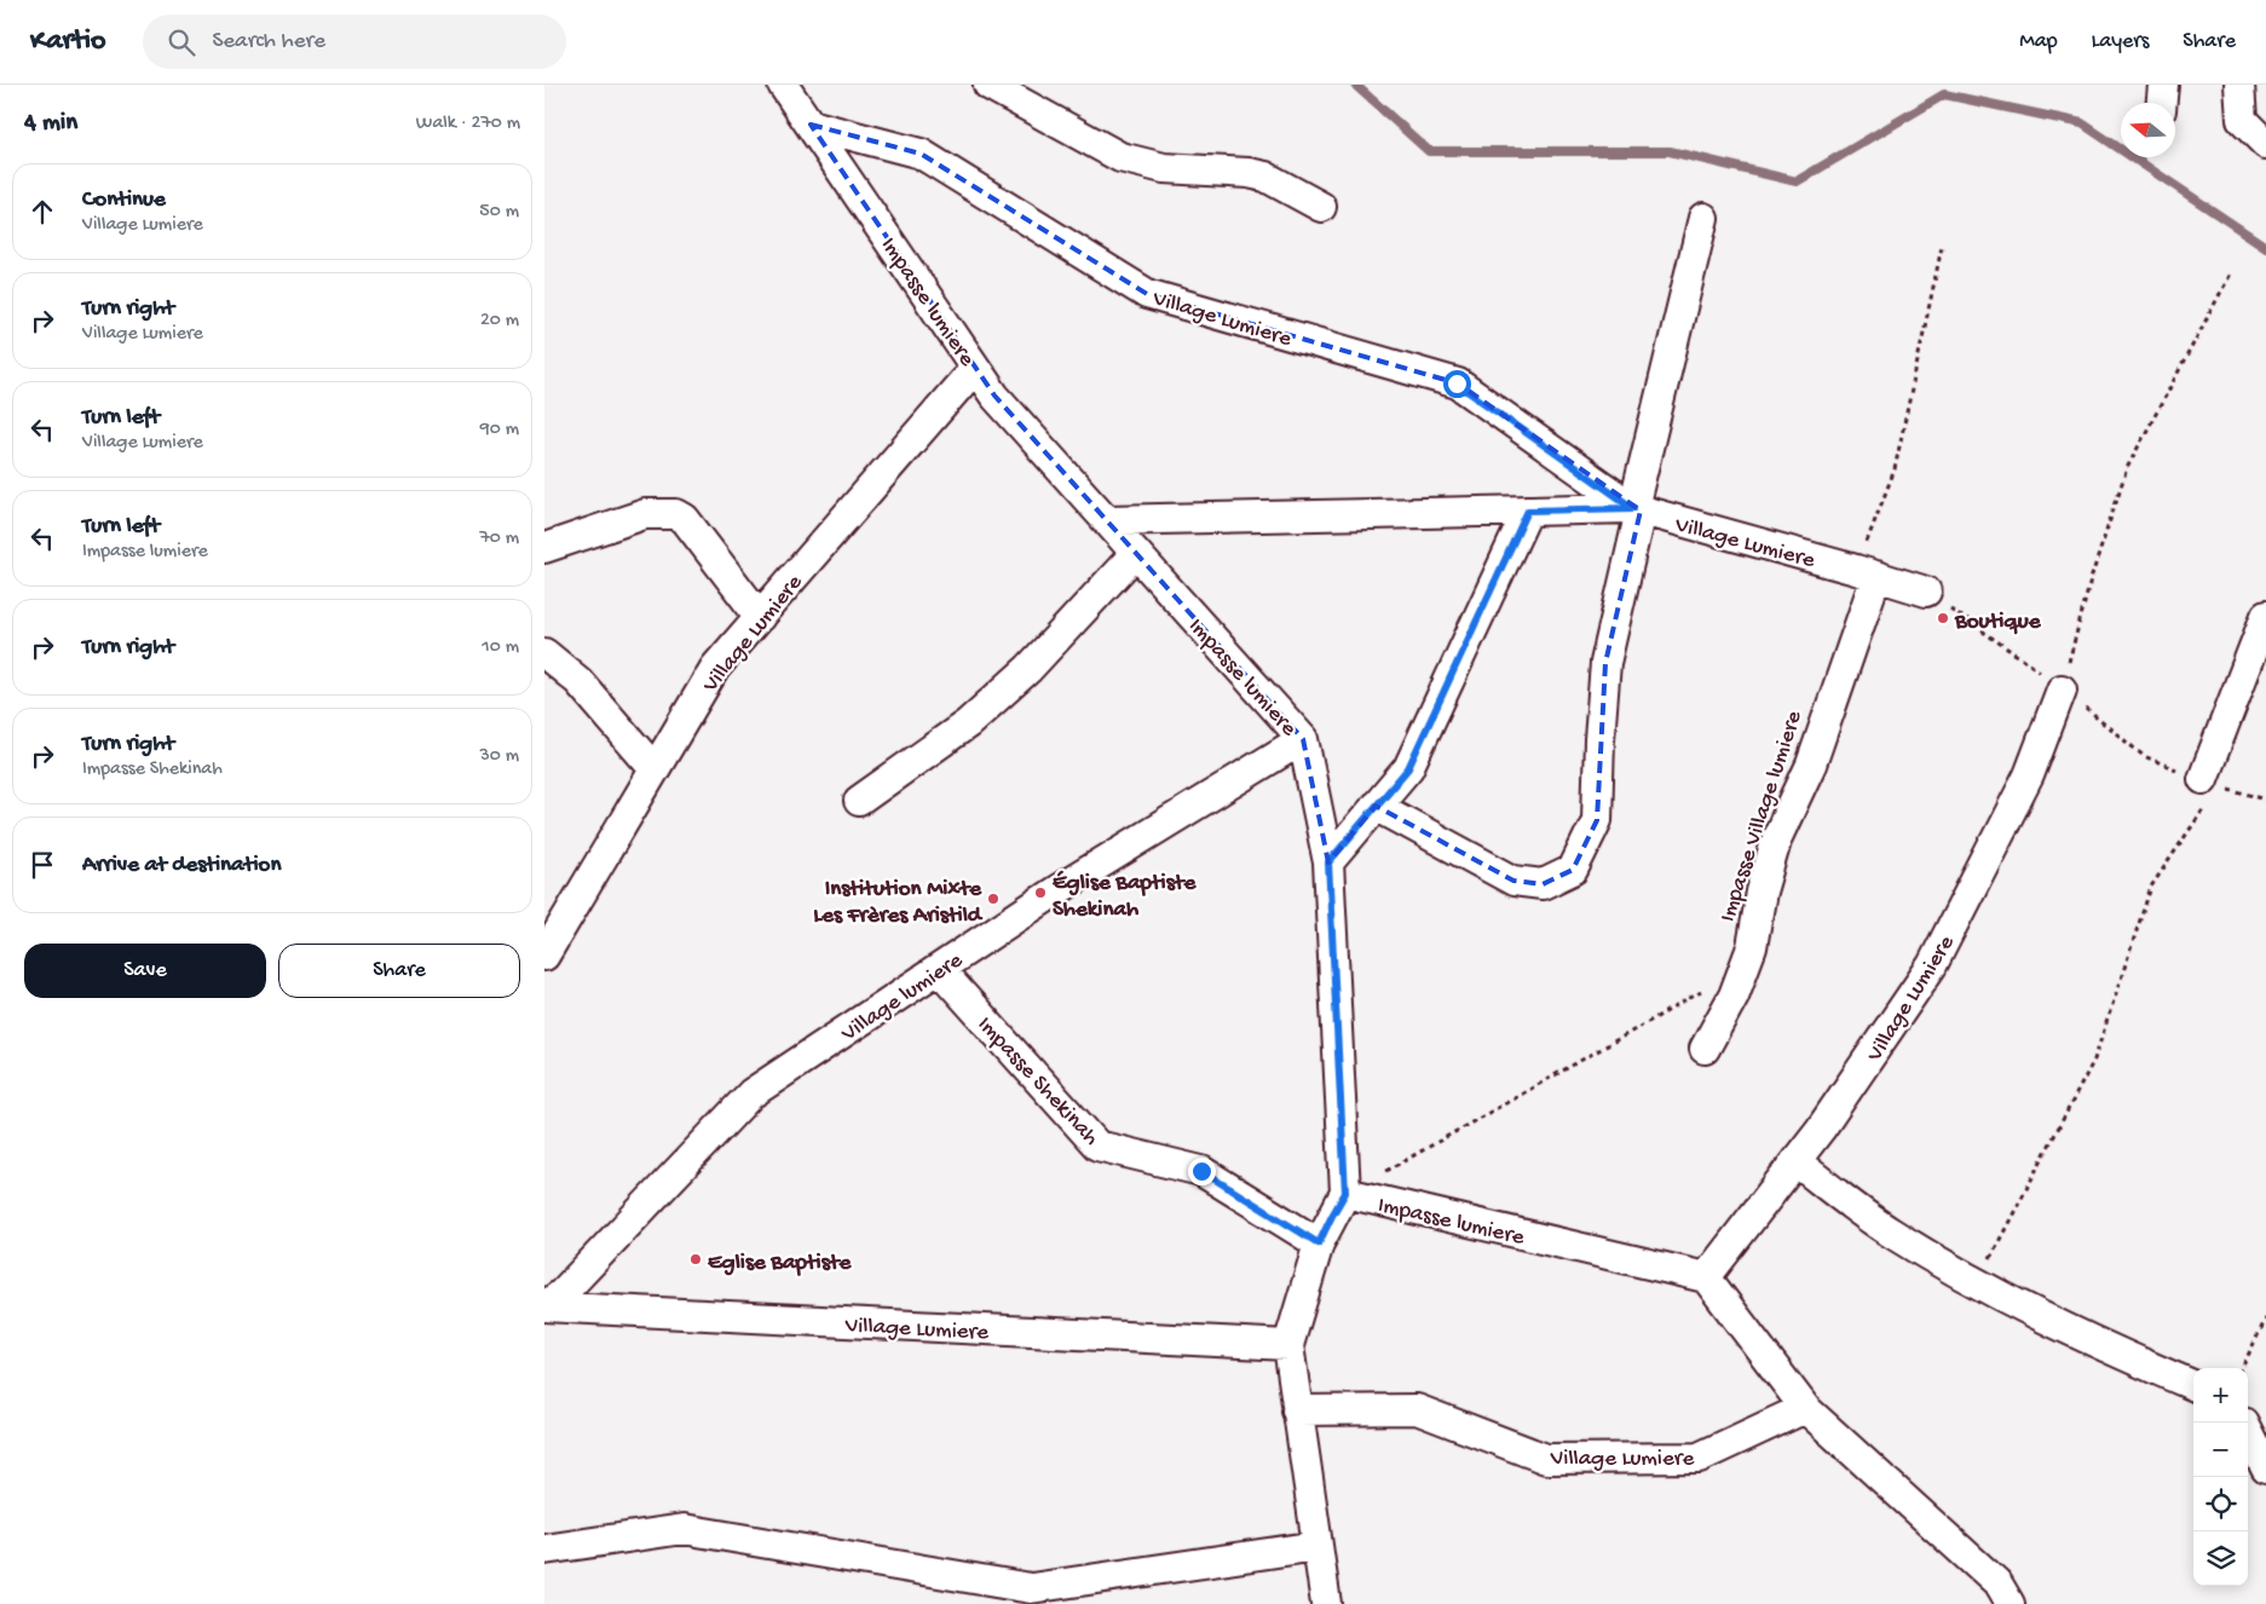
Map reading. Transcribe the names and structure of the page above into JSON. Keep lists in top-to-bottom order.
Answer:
{
  "streets": {
    "street": [
      "Impasse lumiere",
      "Village Lumiere",
      "Village lumiere",
      "Impasse Shekinah"
    ]
  },
  "crossings": [
    ["Impasse lumiere", "Village Lumiere"],
    ["Impasse lumiere", "Village lumiere"],
    ["Village Lumiere", "Village lumiere"],
    ["Village lumiere", "Impasse Shekinah"]
  ],
  "places": [
    "Boutique",
    "Église Baptiste Shekinah",
    "Institution Mixte Les Frères Aristild",
    "Eglise Baptiste"
  ],
  "north": "left",
  "page": {
    "header": "Kartio",
    "search": "Search here",
    "nav": ["Map", "Layers", "Share"],
    "heading": ["4 min", "Walk · 270 m"],
    "list": [
      ["Continue", "Village Lumiere", "50 m"],
      ["Turn right", "Village Lumiere", "20 m"],
      ["Turn left", "Village Lumiere", "90 m"],
      ["Turn left", "Impasse lumiere", "70 m"],
      ["Turn right", "10 m"],
      ["Turn right", "Impasse Shekinah", "30 m"],
      "Arrive at destination"
    ],
    "buttons": ["Save", "Share"],
    "map_buttons": ["+", "−"]
  }
}
